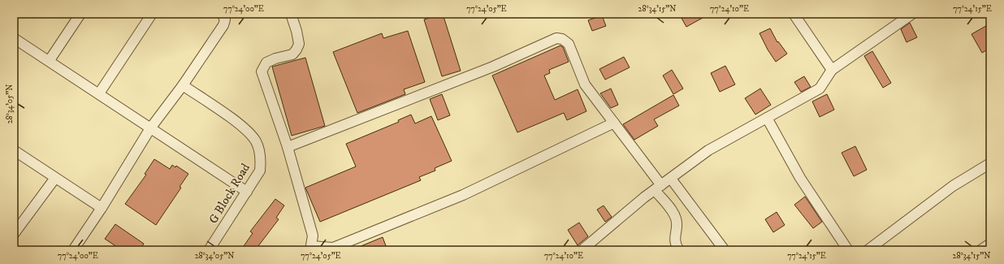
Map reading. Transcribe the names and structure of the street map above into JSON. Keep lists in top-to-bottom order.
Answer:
{
  "streets": {
    "street": ["G Block Road"]
  },
  "coordinates": [
    "77°24'00\"E",
    "77°24'05\"E",
    "28°34'15\"N",
    "77°24'10\"E",
    "77°24'15\"E",
    "28°34'05\"N"
  ]
}
